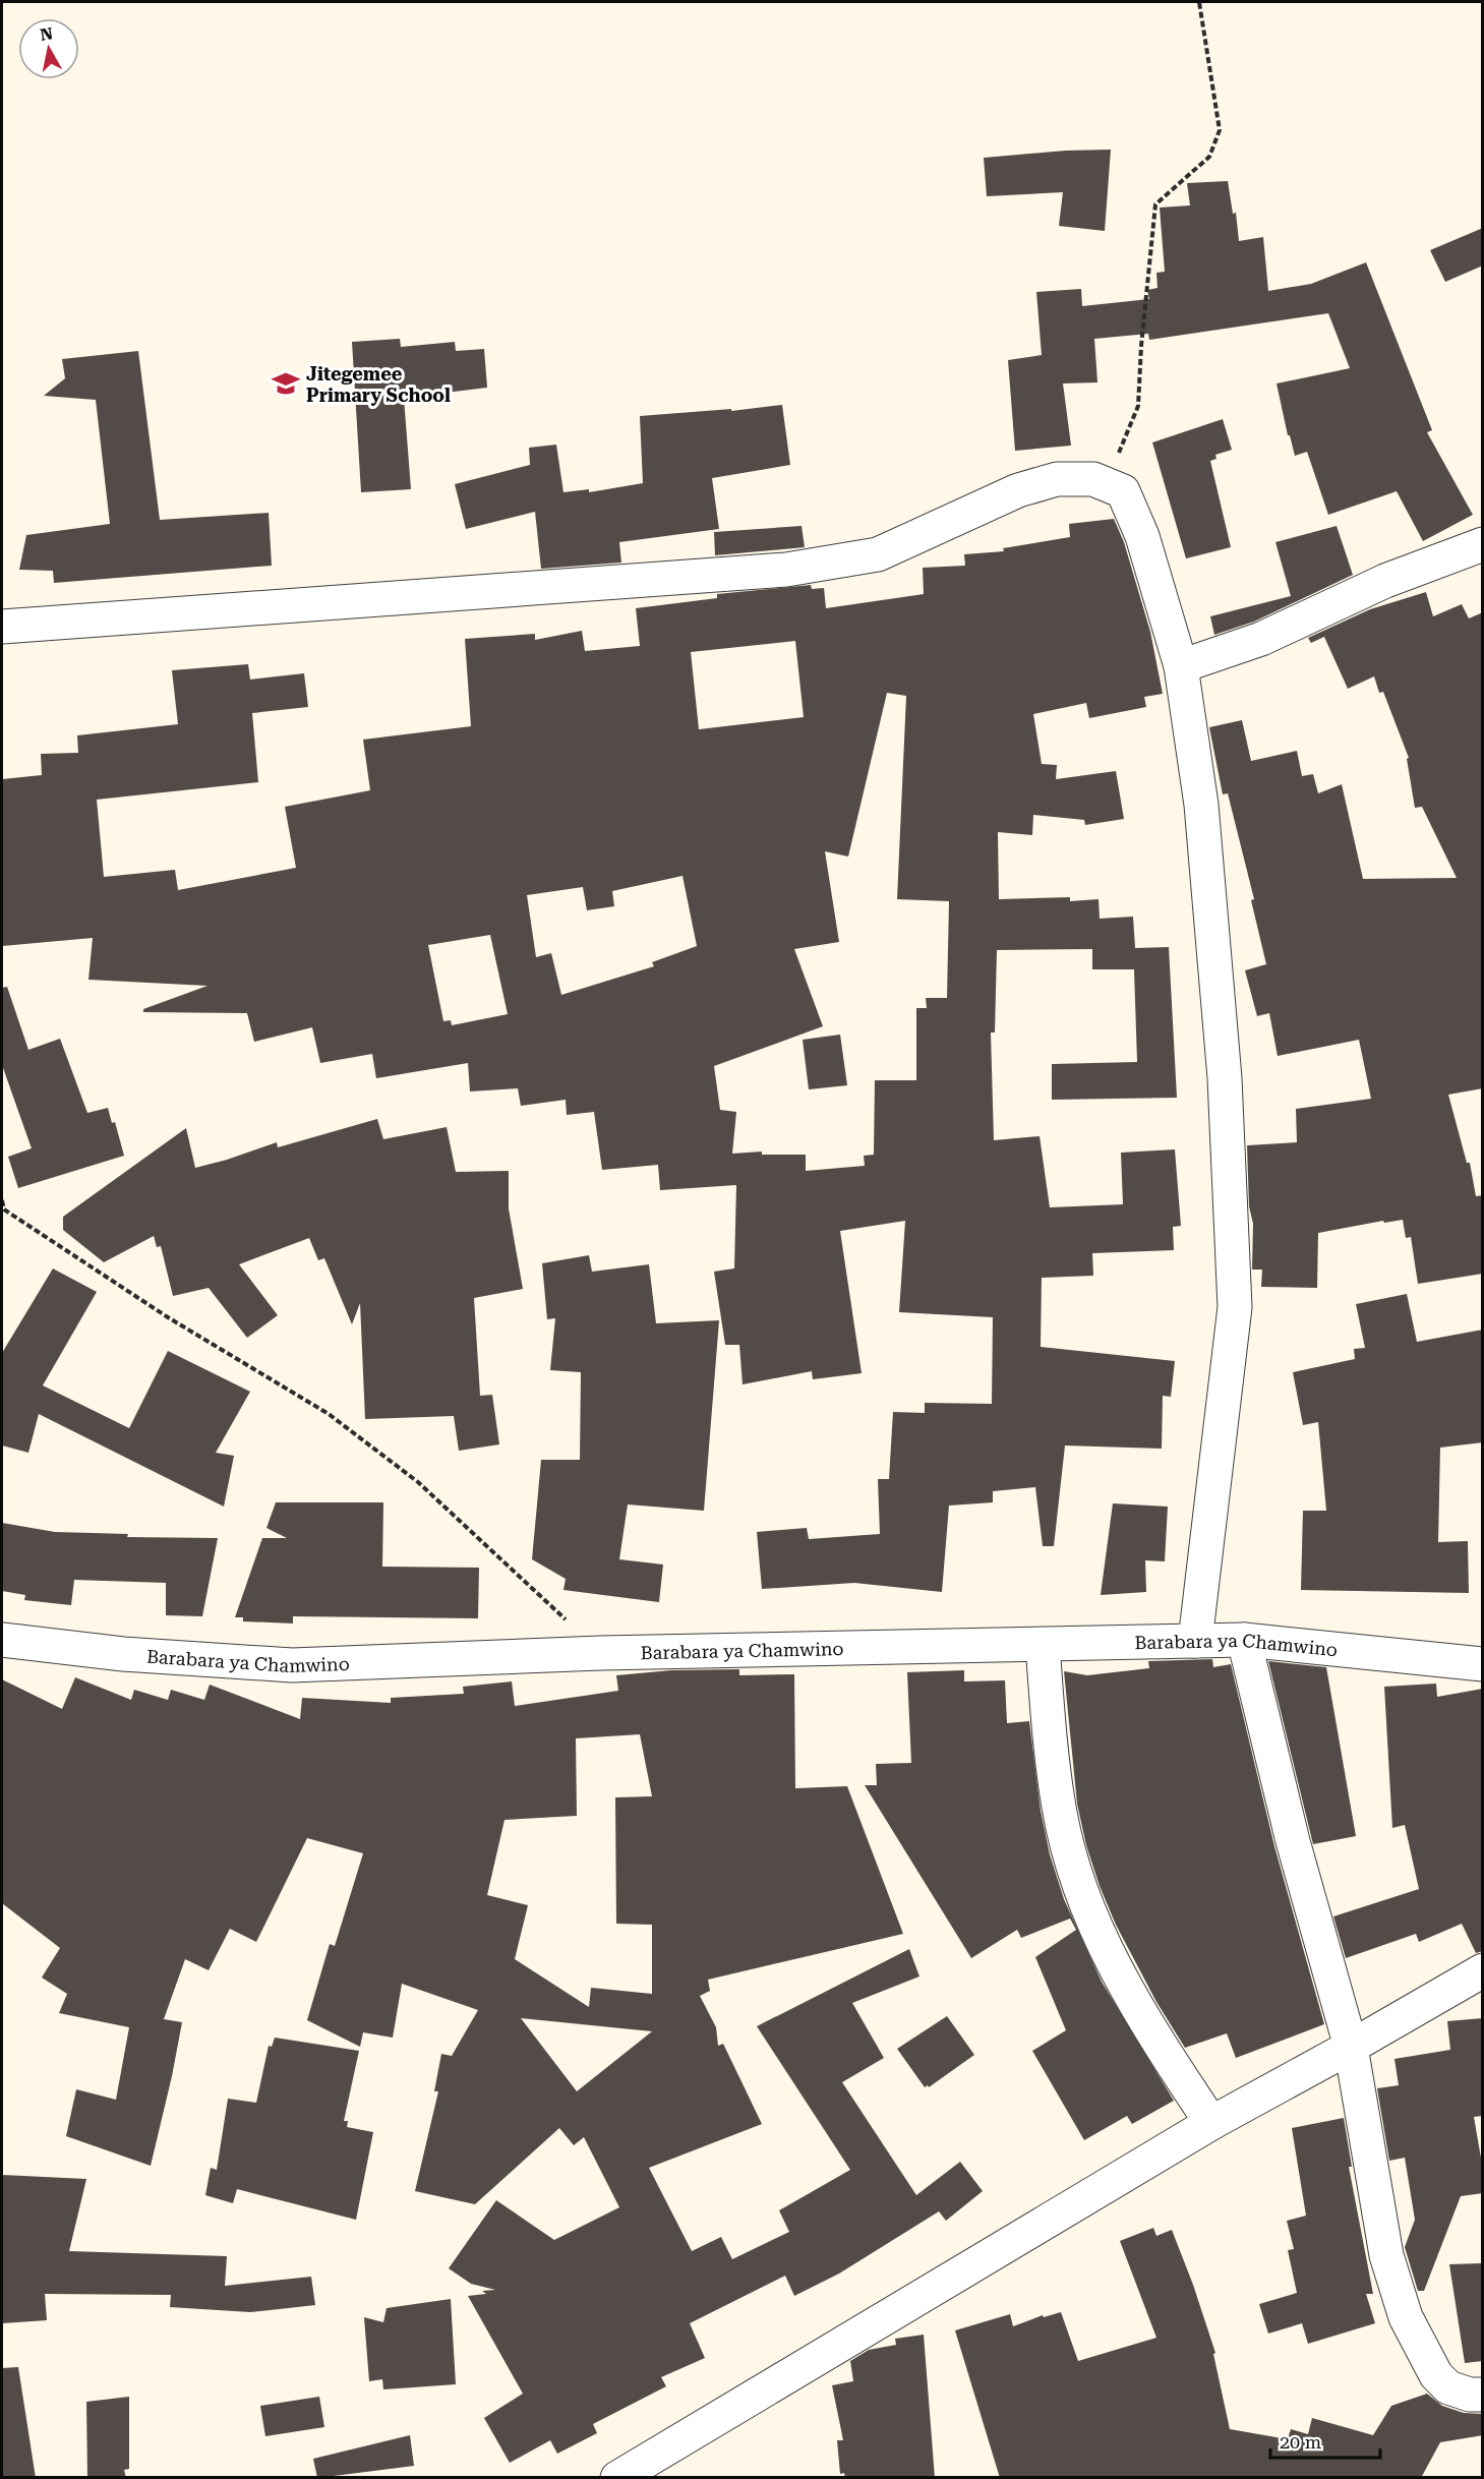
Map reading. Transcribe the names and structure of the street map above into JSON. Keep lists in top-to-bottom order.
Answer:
{
  "streets": {
    "street": ["Barabara ya Chamwino"]
  },
  "places": {
    "school or university": ["Jitegemee Primary School"]
  },
  "scale_bar": "20 m",
  "north": "top"
}
